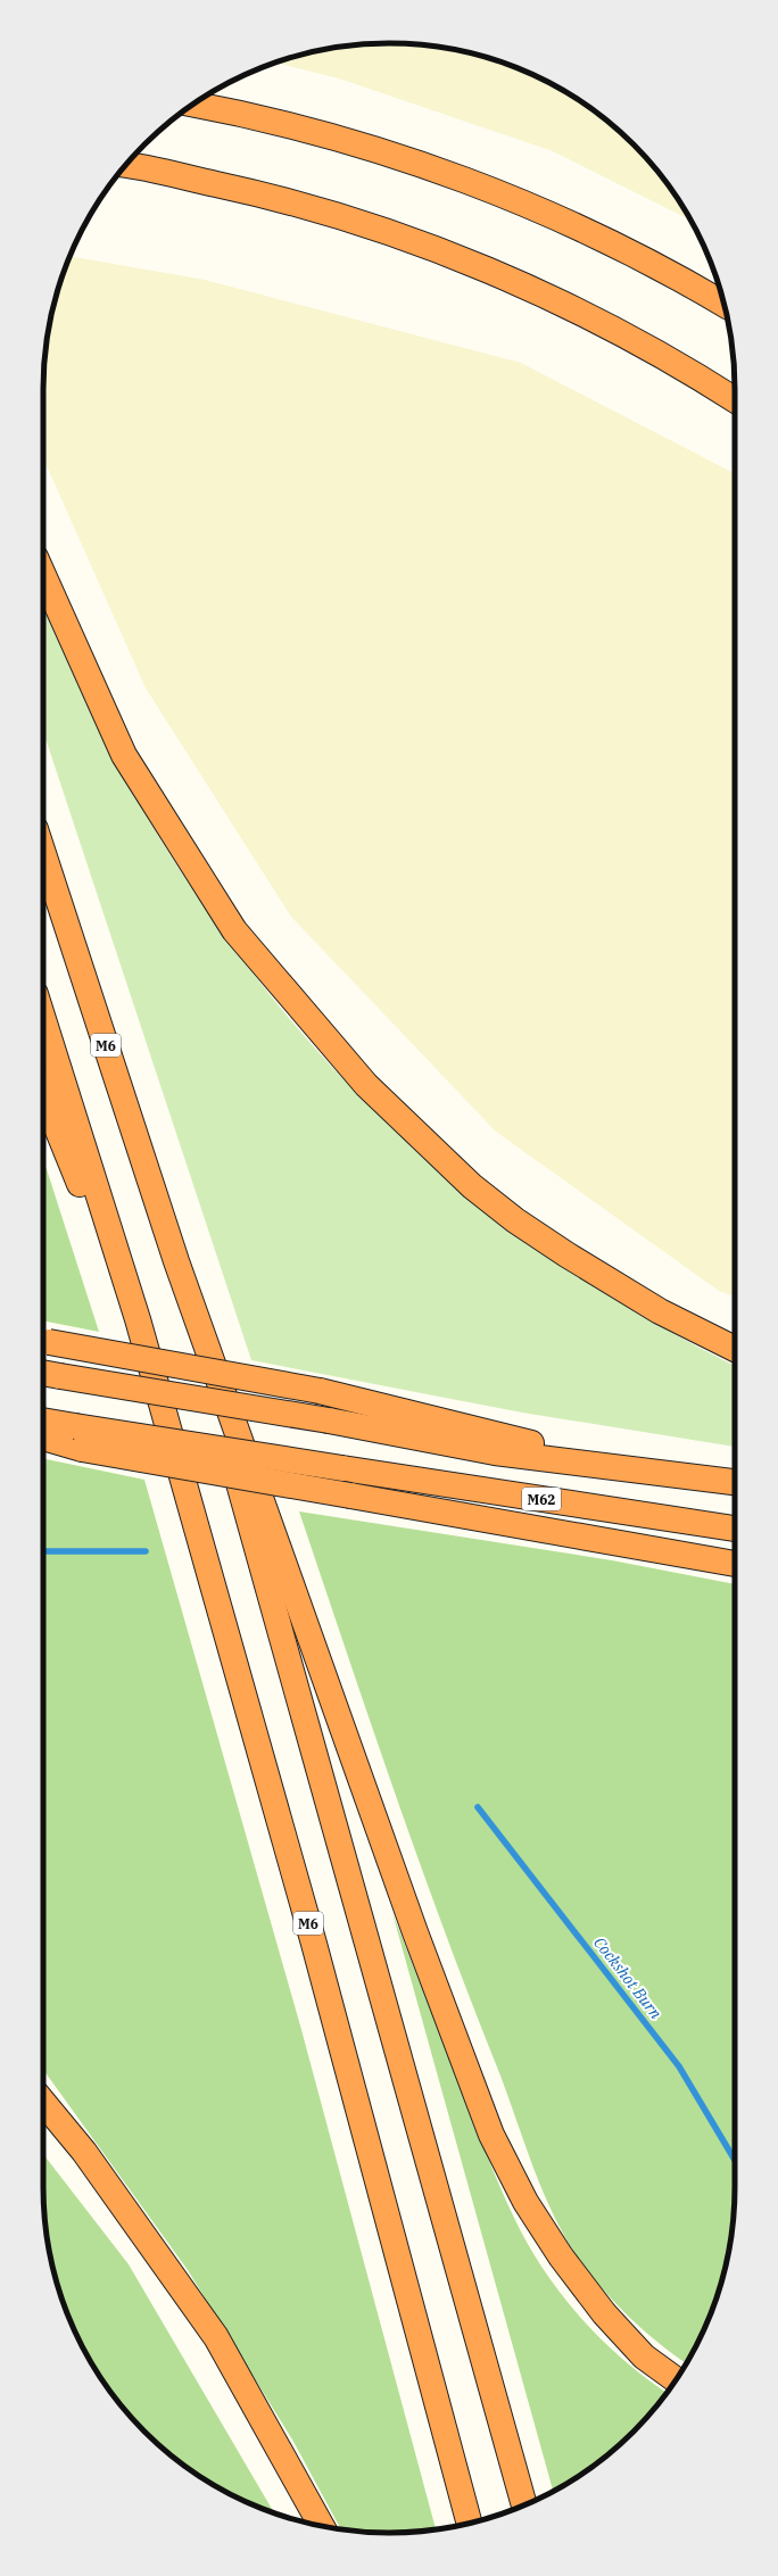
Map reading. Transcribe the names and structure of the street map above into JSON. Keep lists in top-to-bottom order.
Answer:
{
  "streets": {
    "highway": ["M6", "M62"]
  },
  "water": ["Cockshot Burn"]
}
